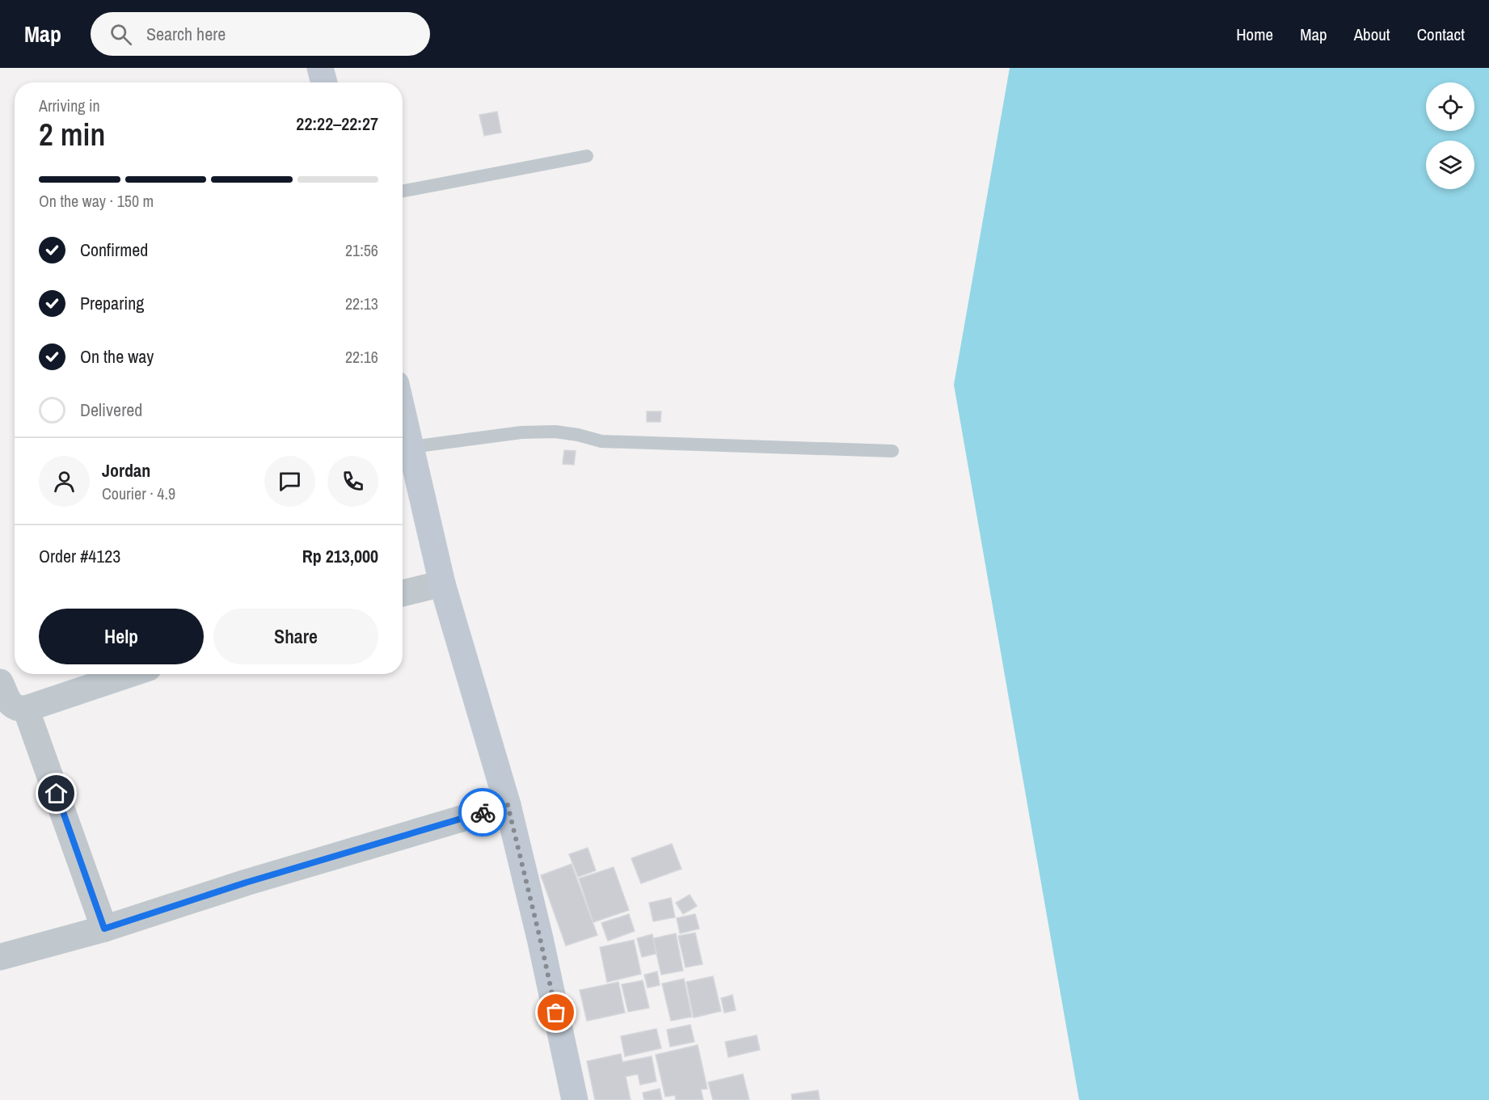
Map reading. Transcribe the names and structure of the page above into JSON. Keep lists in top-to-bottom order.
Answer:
{
  "page": {
    "header": "Map",
    "search": "Search here",
    "nav": [
      "Home",
      "Map",
      "About",
      "Contact"
    ],
    "heading": ["2 min", "Arriving in", "22:22–22:27"],
    "panel": [
      "Jordan",
      "Courier · 4.9",
      "Order #4123",
      "Rp 213,000"
    ],
    "bar": "On the way · 150 m",
    "list": [
      ["Confirmed", "21:56"],
      ["Preparing", "22:13"],
      ["On the way", "22:16"],
      "Delivered"
    ],
    "buttons": ["Help", "Share"]
  }
}
